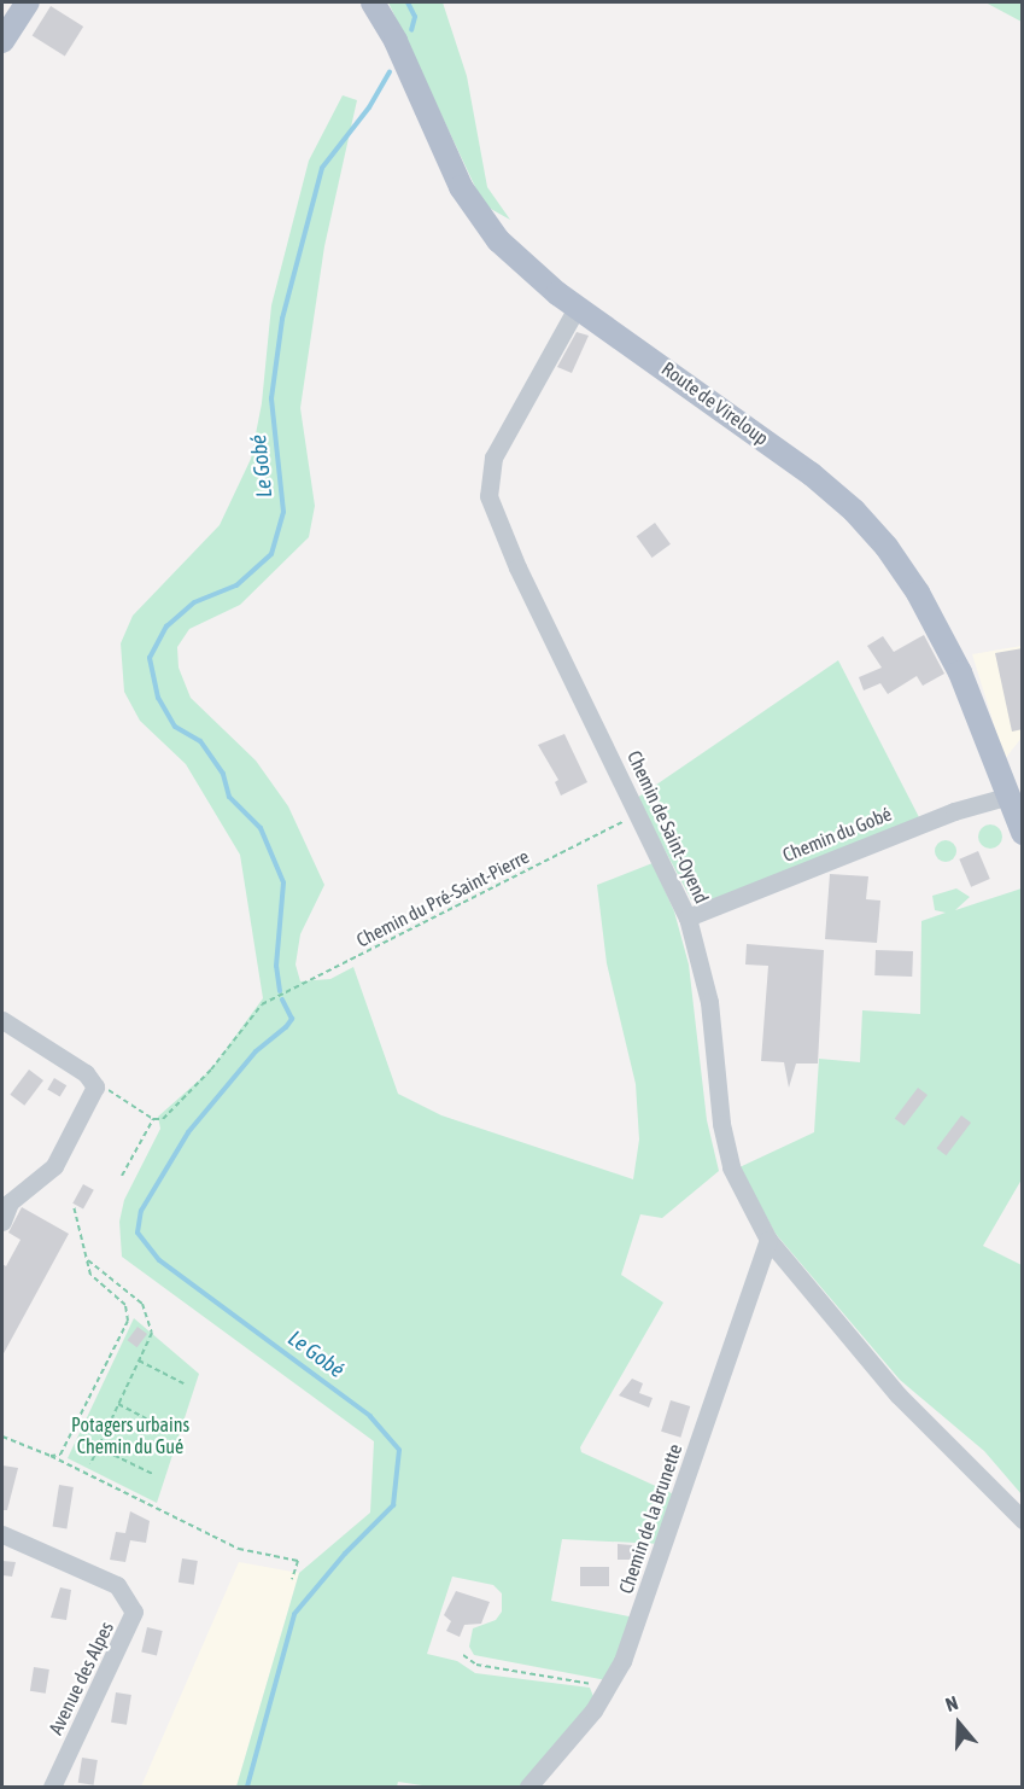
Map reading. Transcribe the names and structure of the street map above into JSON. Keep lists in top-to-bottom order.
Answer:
{
  "streets": {
    "main road": ["Route de Vireloup"],
    "street": [
      "Chemin de Saint-Oyend",
      "Chemin du Gobé",
      "Chemin de la Brunette",
      "Avenue des Alpes"
    ],
    "path": ["Chemin du Pré-Saint-Pierre"]
  },
  "crossings": [
    ["Route de Vireloup", "Chemin de Saint-Oyend"],
    ["Route de Vireloup", "Chemin du Gobé"],
    ["Chemin de Saint-Oyend", "Chemin du Gobé"],
    ["Chemin de Saint-Oyend", "Chemin du Pré-Saint-Pierre"],
    ["Chemin de Saint-Oyend", "Chemin de la Brunette"]
  ],
  "water": ["Le Gobé"],
  "parks": ["Potagers urbains Chemin du Gué"],
  "north": "top"
}
